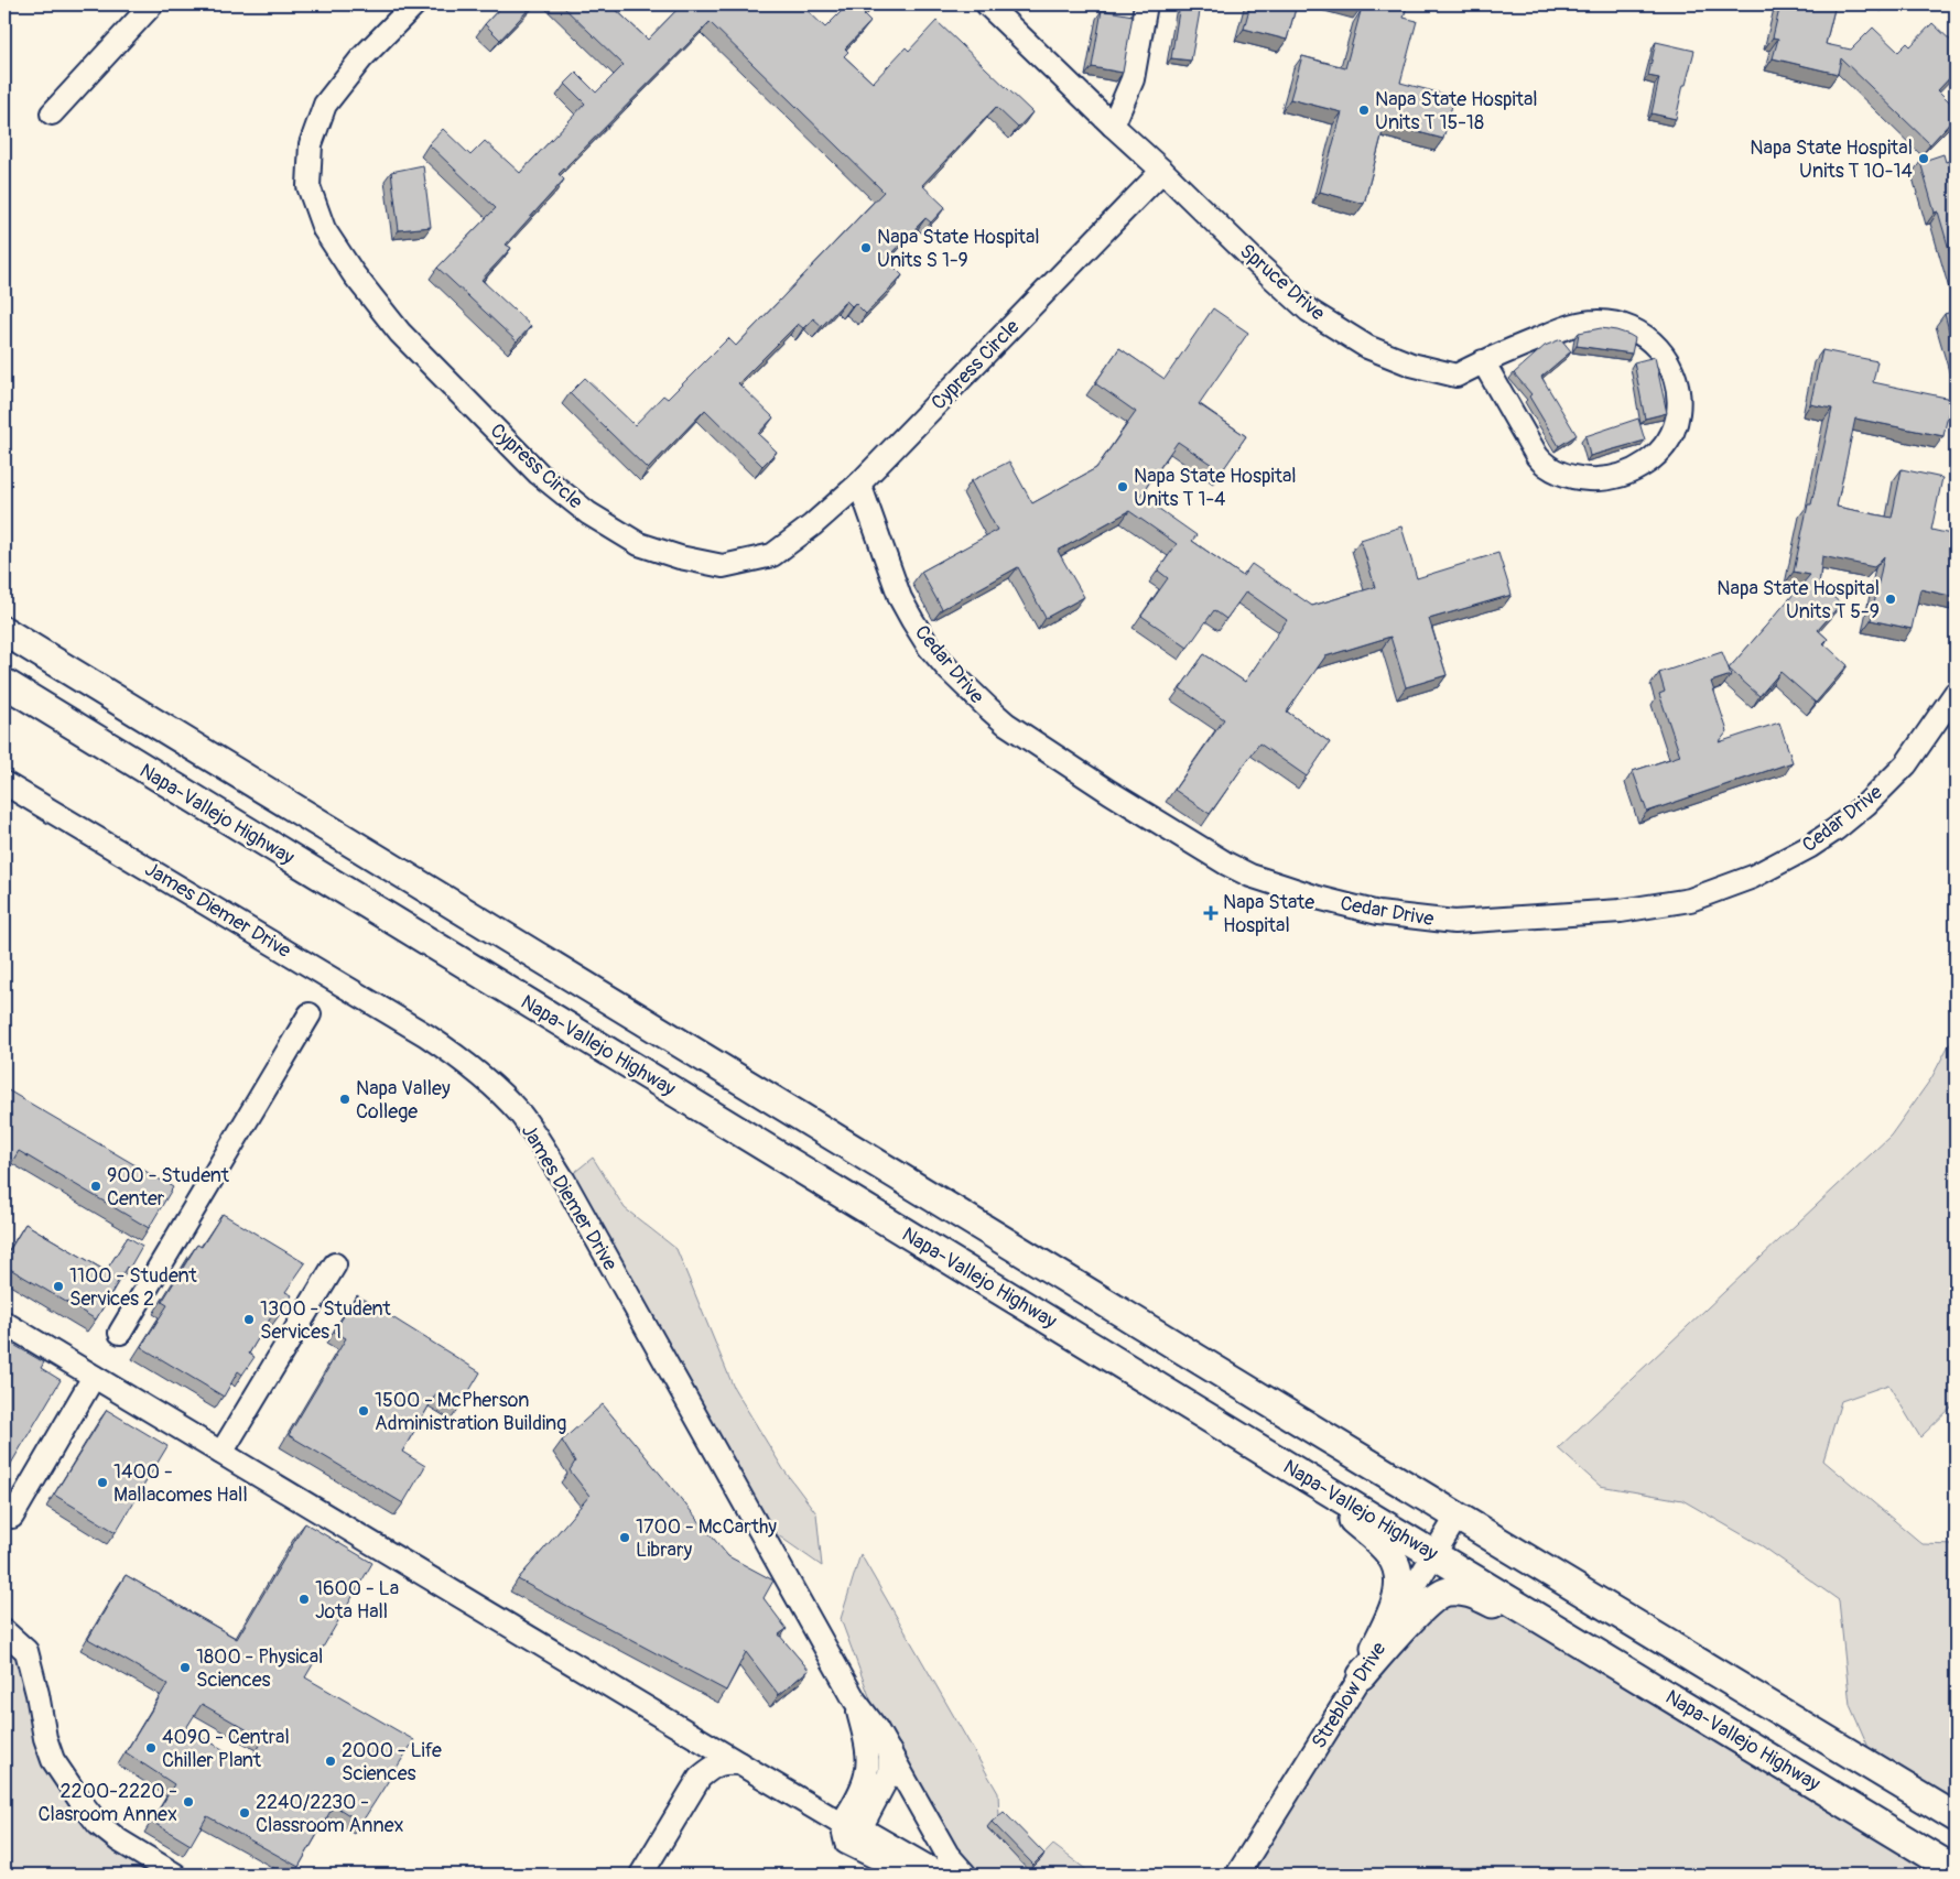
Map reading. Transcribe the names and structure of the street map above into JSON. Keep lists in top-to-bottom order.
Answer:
{
  "streets": {
    "main road": ["Napa-Vallejo Highway"],
    "street": [
      "Spruce Drive",
      "Cypress Circle",
      "Cedar Drive",
      "James Diemer Drive",
      "Streblow Drive"
    ]
  },
  "crossings": [
    ["Spruce Drive", "Cypress Circle"],
    ["Cypress Circle", "Cedar Drive"],
    ["Napa-Vallejo Highway", "Streblow Drive"]
  ],
  "places": {
    "other": [
      "Napa State Hospital Units T 15-18",
      "Napa State Hospital Units T 10-14",
      "Napa State Hospital Units S 1-9",
      "Napa State Hospital Units T 1-4",
      "Napa State Hospital Units T 5-9",
      "Napa Valley College",
      "900 - Student Center",
      "1100 - Student Services 2",
      "1300 - Student Services 1",
      "1500 - McPherson Administration Building",
      "1400 - Mallacomes Hall",
      "1700 - McCarthy Library",
      "1600 - La Jota Hall",
      "1800 - Physical Sciences",
      "4090 - Central Chiller Plant",
      "2000 - Life Sciences",
      "2200-2220 - Clasroom Annex",
      "2240/2230 - Classroom Annex"
    ],
    "health": ["Napa State Hospital"]
  }
}
